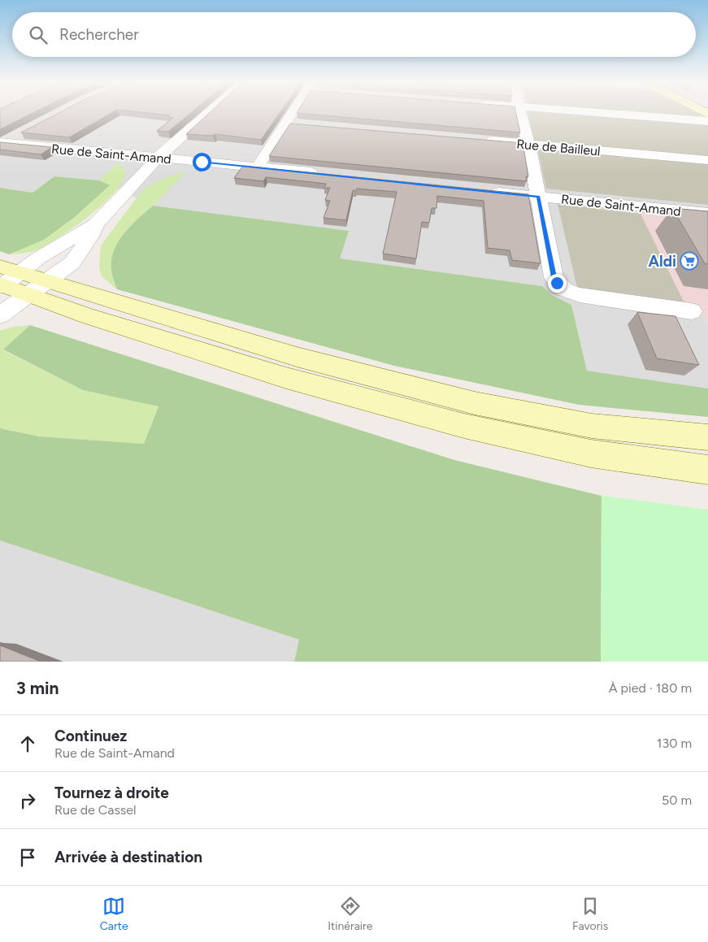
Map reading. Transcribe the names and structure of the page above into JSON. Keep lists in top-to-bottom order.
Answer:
{
  "streets": {
    "street": ["Rue de Bailleul", "Rue de Saint-Amand"]
  },
  "places": {
    "supermarket": ["Aldi"]
  },
  "page": {
    "search": "Rechercher",
    "heading": ["3 min", "À pied · 180 m"],
    "list": [
      ["Continuez", "Rue de Saint-Amand", "130 m"],
      ["Tournez à droite", "Rue de Cassel", "50 m"],
      "Arrivée à destination"
    ],
    "nav": ["Carte", "Itinéraire", "Favoris"]
  }
}
